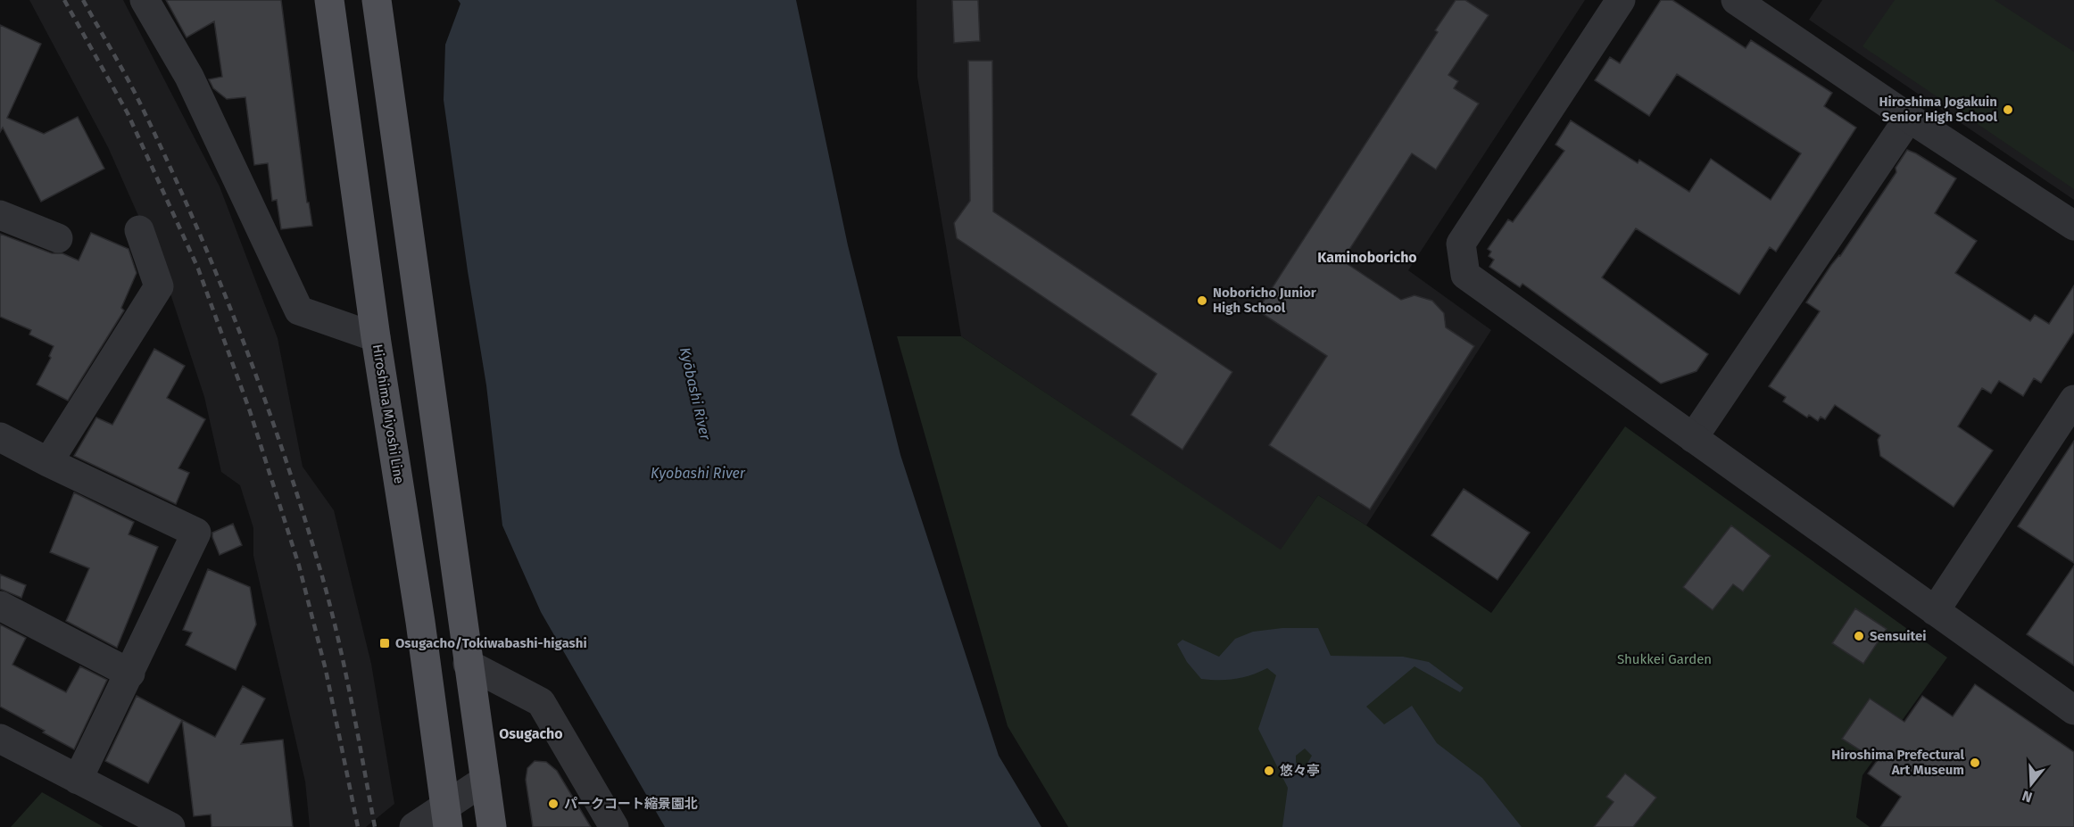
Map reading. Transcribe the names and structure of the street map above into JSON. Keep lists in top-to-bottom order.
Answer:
{
  "streets": {
    "main road": ["Hiroshima Miyoshi Line"]
  },
  "districts": ["Kaminoboricho", "Osugacho"],
  "water": ["Kyōbashi River", "Kyobashi River"],
  "parks": ["Shukkei Garden"],
  "places": {
    "other": [
      "Hiroshima Jogakuin Senior High School",
      "Noboricho Junior High School",
      "Sensuitei",
      "Hiroshima Prefectural Art Museum",
      "悠々亭",
      "パークコート縮景園北"
    ],
    "transit": ["Osugacho/Tokiwabashi-higashi"]
  },
  "north": "bottom"
}
